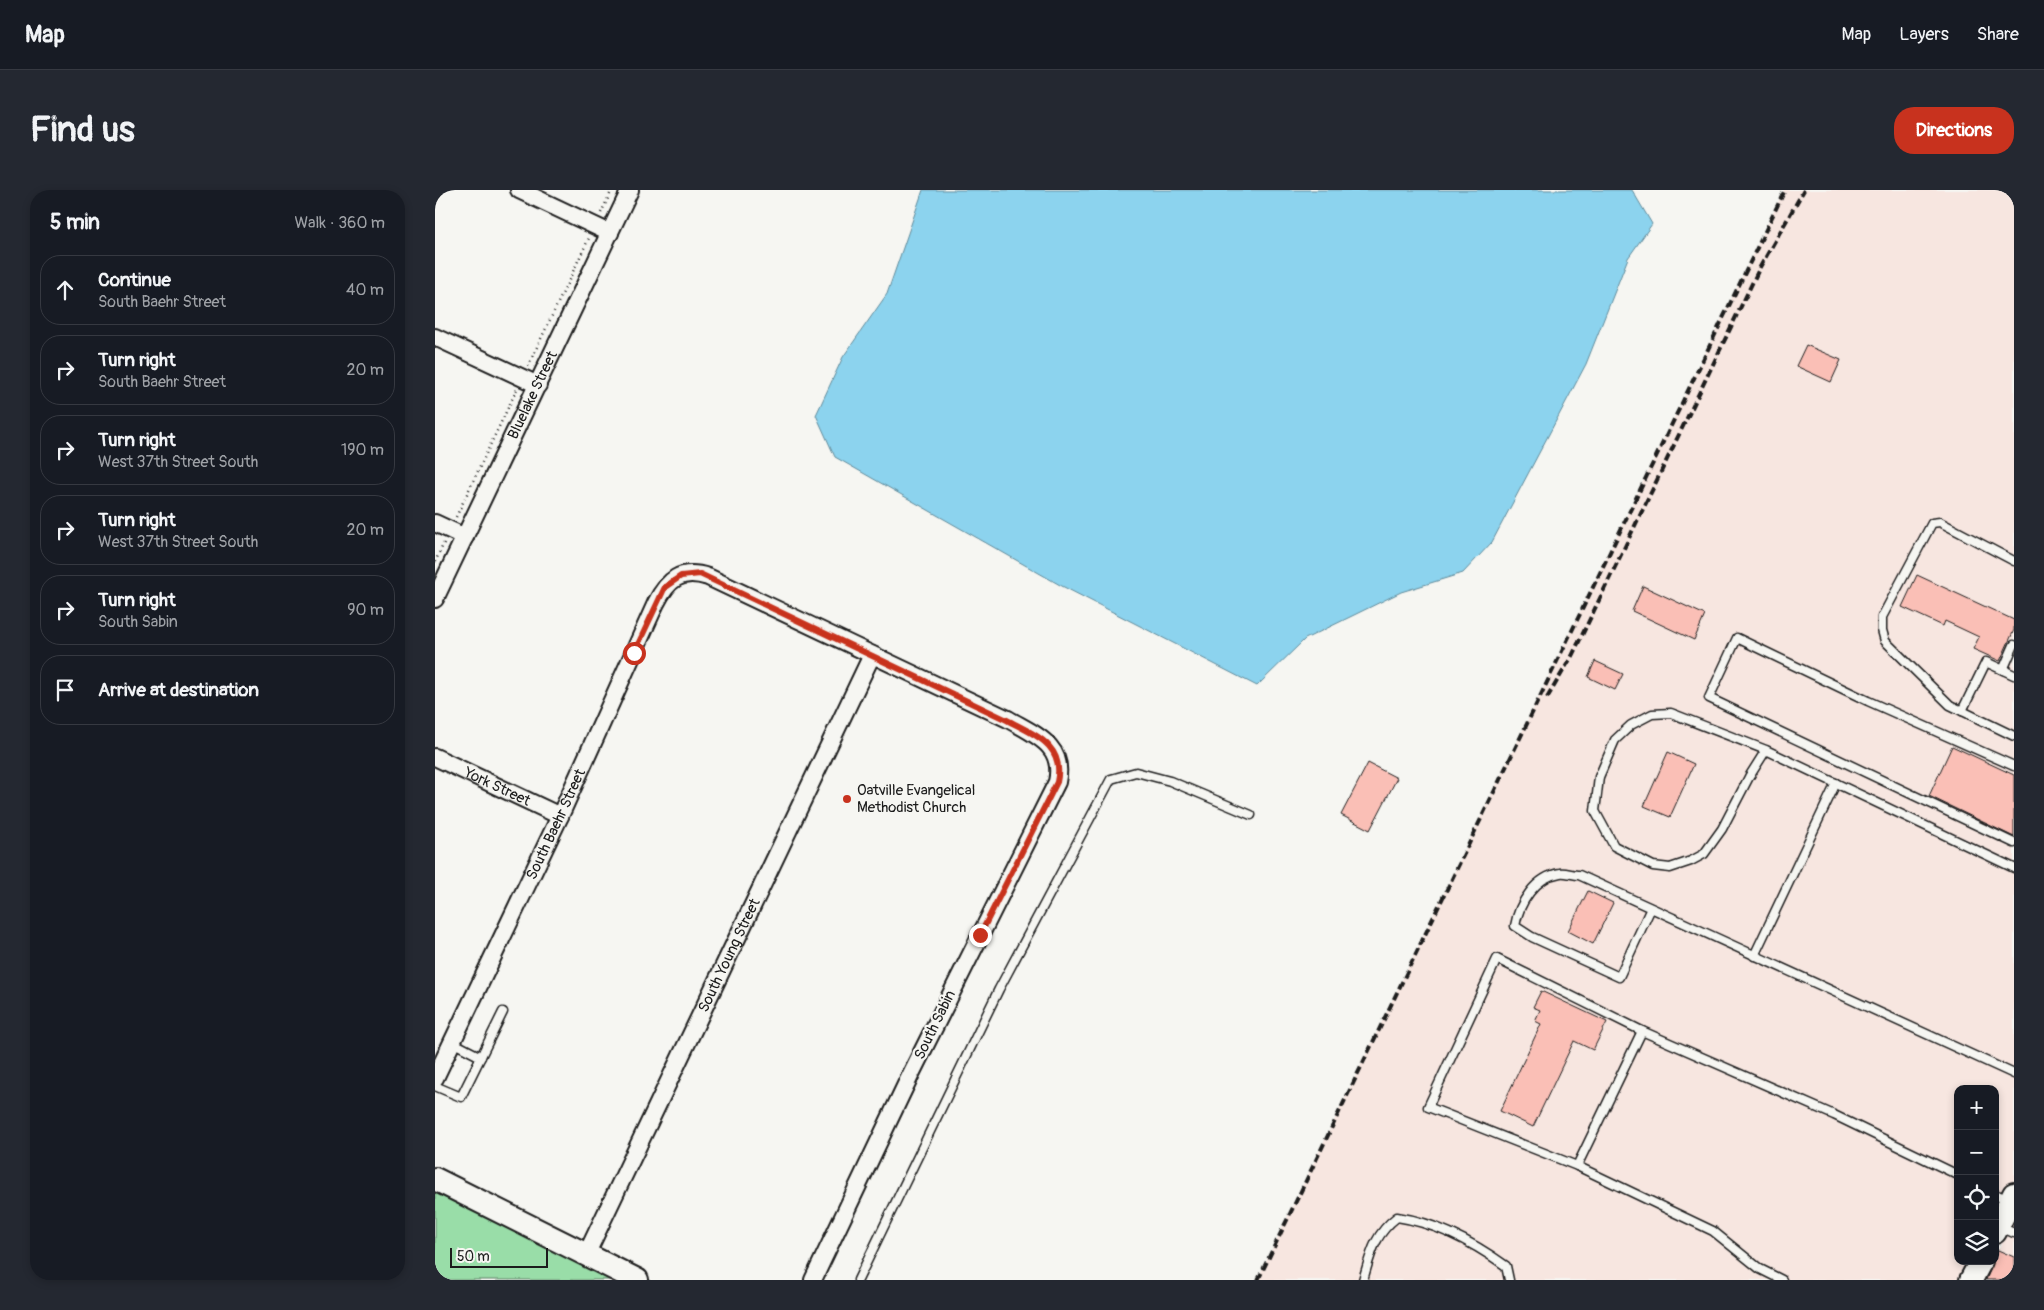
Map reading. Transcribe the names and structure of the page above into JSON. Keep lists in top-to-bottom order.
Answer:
{
  "streets": {
    "street": [
      "Bluelake Street",
      "York Street",
      "South Baehr Street",
      "South Young Street",
      "South Sabin"
    ]
  },
  "crossings": [
    ["York Street", "South Baehr Street"],
    ["South Baehr Street", "South Young Street"],
    ["South Baehr Street", "South Sabin"],
    ["South Young Street", "South Sabin"]
  ],
  "places": ["Oatville Evangelical Methodist Church"],
  "scale_bar": "50 m",
  "page": {
    "header": "Map",
    "nav": ["Map", "Layers", "Share"],
    "buttons": "Directions",
    "title": "Find us",
    "heading": ["5 min", "Walk · 360 m"],
    "list": [
      ["Continue", "South Baehr Street", "40 m"],
      ["Turn right", "South Baehr Street", "20 m"],
      ["Turn right", "West 37th Street South", "190 m"],
      ["Turn right", "West 37th Street South", "20 m"],
      ["Turn right", "South Sabin", "90 m"],
      "Arrive at destination"
    ],
    "map_buttons": ["+", "−"],
    "scale": "50 m"
  }
}
